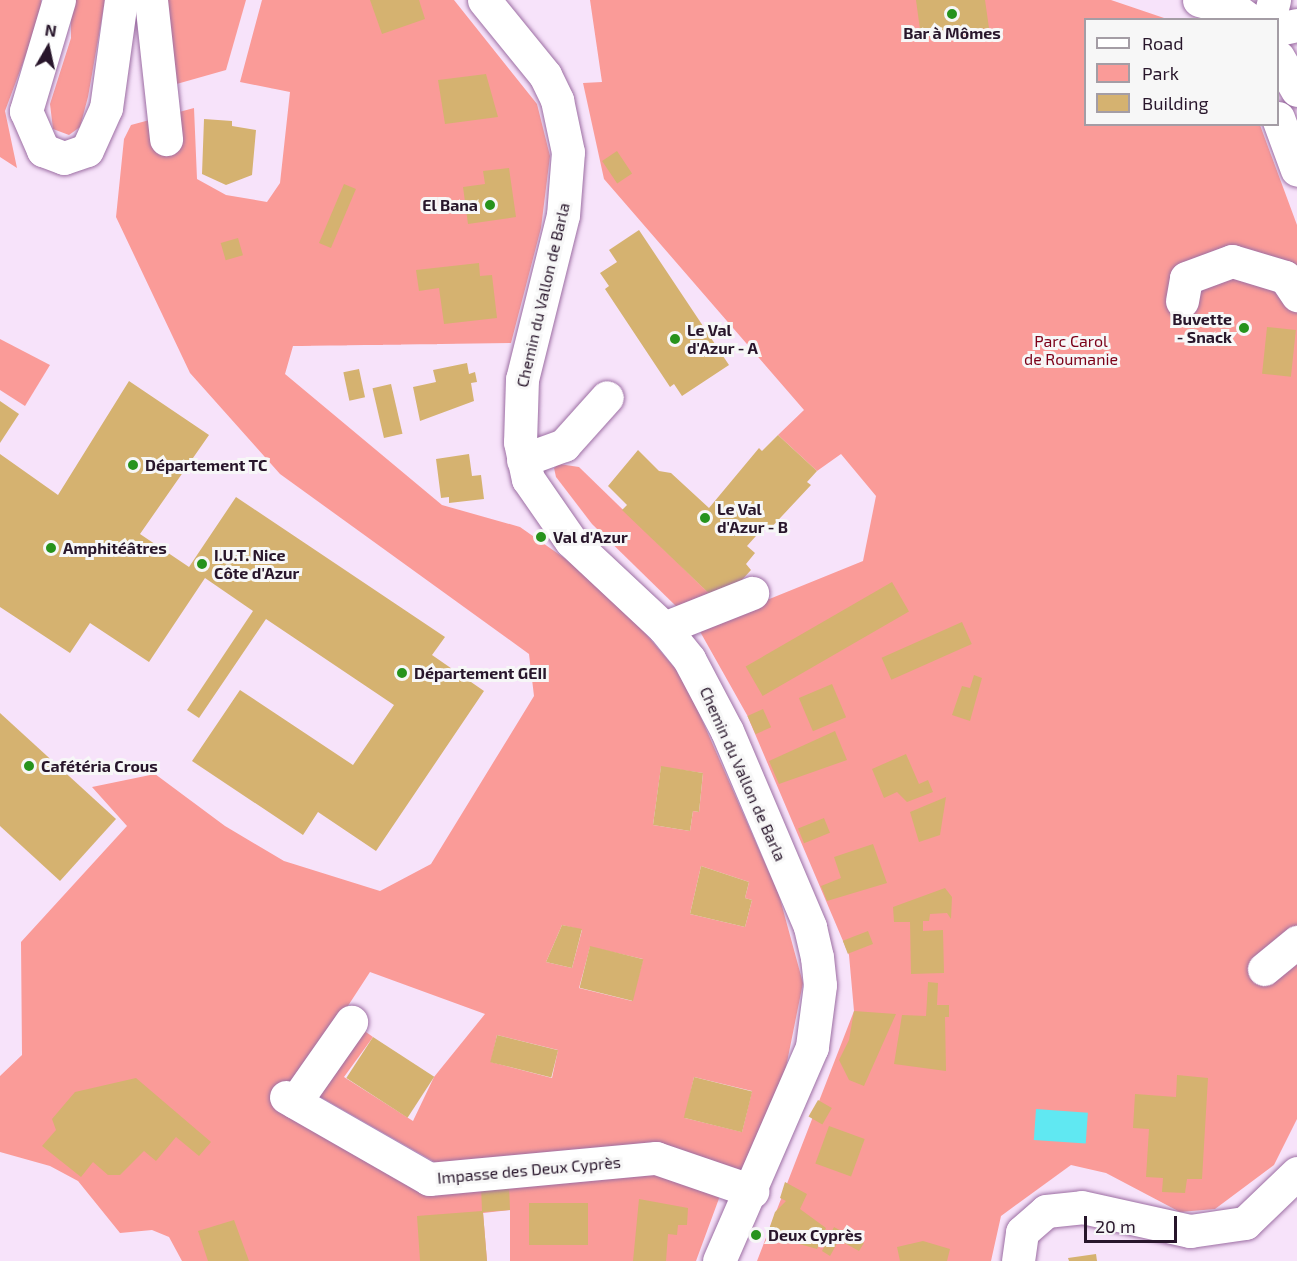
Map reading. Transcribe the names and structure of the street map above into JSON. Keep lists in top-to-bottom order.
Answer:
{
  "streets": {
    "street": ["Chemin du Vallon de Barla", "Impasse des Deux Cyprès"]
  },
  "crossings": [
    ["Chemin du Vallon de Barla", "Impasse des Deux Cyprès"]
  ],
  "parks": ["Parc Carol de Roumanie"],
  "places": [
    "Bar à Mômes",
    "El Bana",
    "Buvette - Snack",
    "Le Val d'Azur - A",
    "Département TC",
    "Le Val d'Azur - B",
    "Val d'Azur",
    "Amphitéâtres",
    "I.U.T. Nice Côte d'Azur",
    "Département GEII",
    "Cafétéria Crous",
    "Deux Cyprès"
  ],
  "legend": ["Road", "Park", "Building"],
  "scale_bar": "20 m",
  "north": "top"
}
